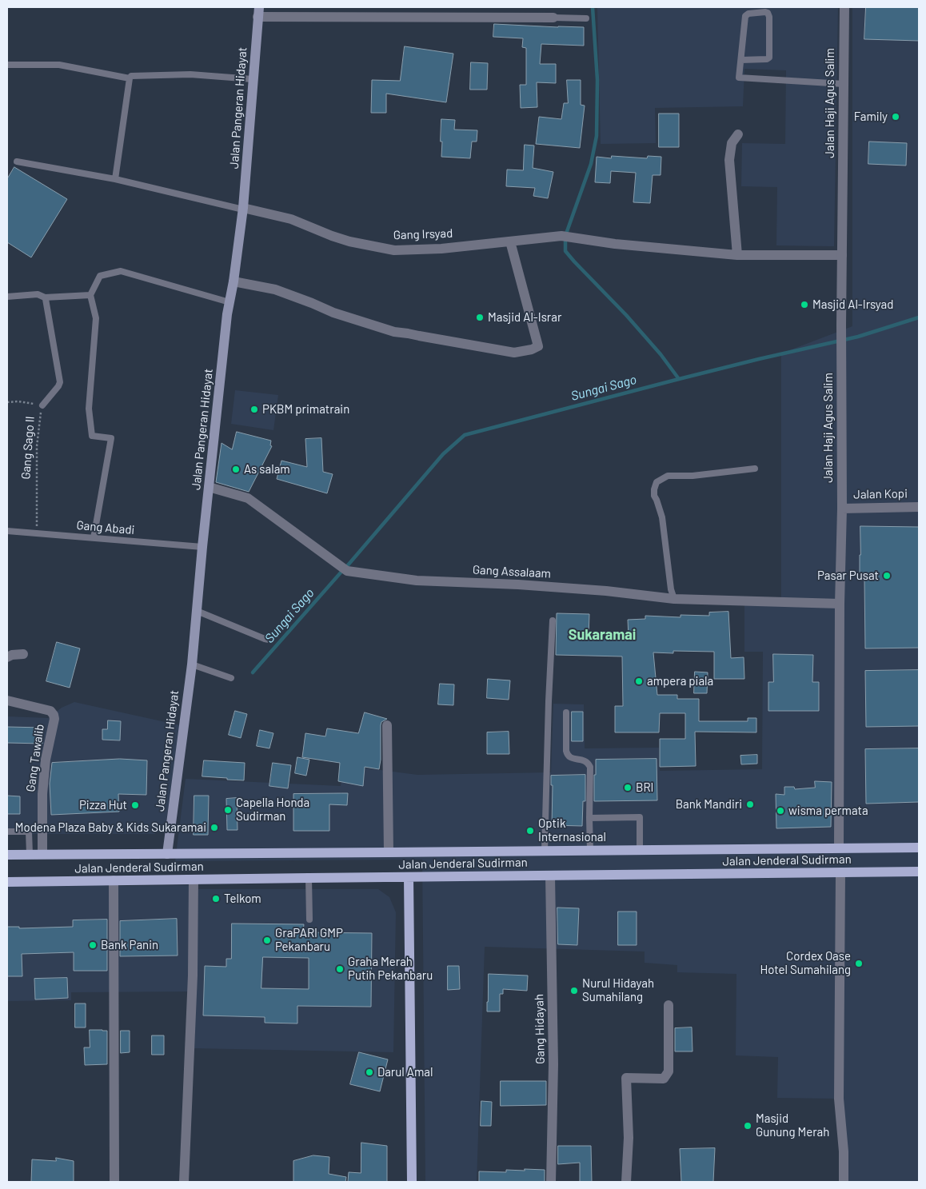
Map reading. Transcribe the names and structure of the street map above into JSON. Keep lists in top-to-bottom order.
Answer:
{
  "streets": {
    "main road": ["Jalan Pangeran Hidayat", "Jalan Jenderal Sudirman"],
    "street": [
      "Jalan Haji Agus Salim",
      "Gang Irsyad",
      "Jalan Kopi",
      "Gang Assalaam",
      "Gang Tawalib",
      "Gang Hidayah"
    ],
    "lane": ["Gang Sago II", "Gang Abadi"]
  },
  "crossings": [
    ["Jalan Haji Agus Salim", "Gang Irsyad"],
    ["Jalan Haji Agus Salim", "Jalan Kopi"],
    ["Jalan Haji Agus Salim", "Gang Assalaam"],
    ["Jalan Haji Agus Salim", "Jalan Jenderal Sudirman"],
    ["Jalan Pangeran Hidayat", "Gang Irsyad"],
    ["Jalan Pangeran Hidayat", "Gang Abadi"],
    ["Jalan Pangeran Hidayat", "Gang Assalaam"],
    ["Jalan Pangeran Hidayat", "Jalan Jenderal Sudirman"],
    ["Gang Sago II", "Gang Abadi"],
    ["Gang Tawalib", "Jalan Jenderal Sudirman"],
    ["Jalan Jenderal Sudirman", "Gang Hidayah"]
  ],
  "districts": ["Sukaramai"],
  "water": ["Sungai Sago"],
  "places": [
    "Family",
    "Masjid Al-Irsyad",
    "Masjid Al-Israr",
    "PKBM primatrain",
    "As salam",
    "Pasar Pusat",
    "ampera piala",
    "BRI",
    "Bank Mandiri",
    "Pizza Hut",
    "Capella Honda Sudirman",
    "wisma permata",
    "Modena Plaza Baby & Kids Sukaramai",
    "Optik Internasional",
    "Telkom",
    "GraPARI GMP Pekanbaru",
    "Bank Panin",
    "Cordex Oase Hotel Sumahilang",
    "Graha Merah Putih Pekanbaru",
    "Nurul Hidayah Sumahilang",
    "Darul Amal",
    "Masjid Gunung Merah"
  ]
}
